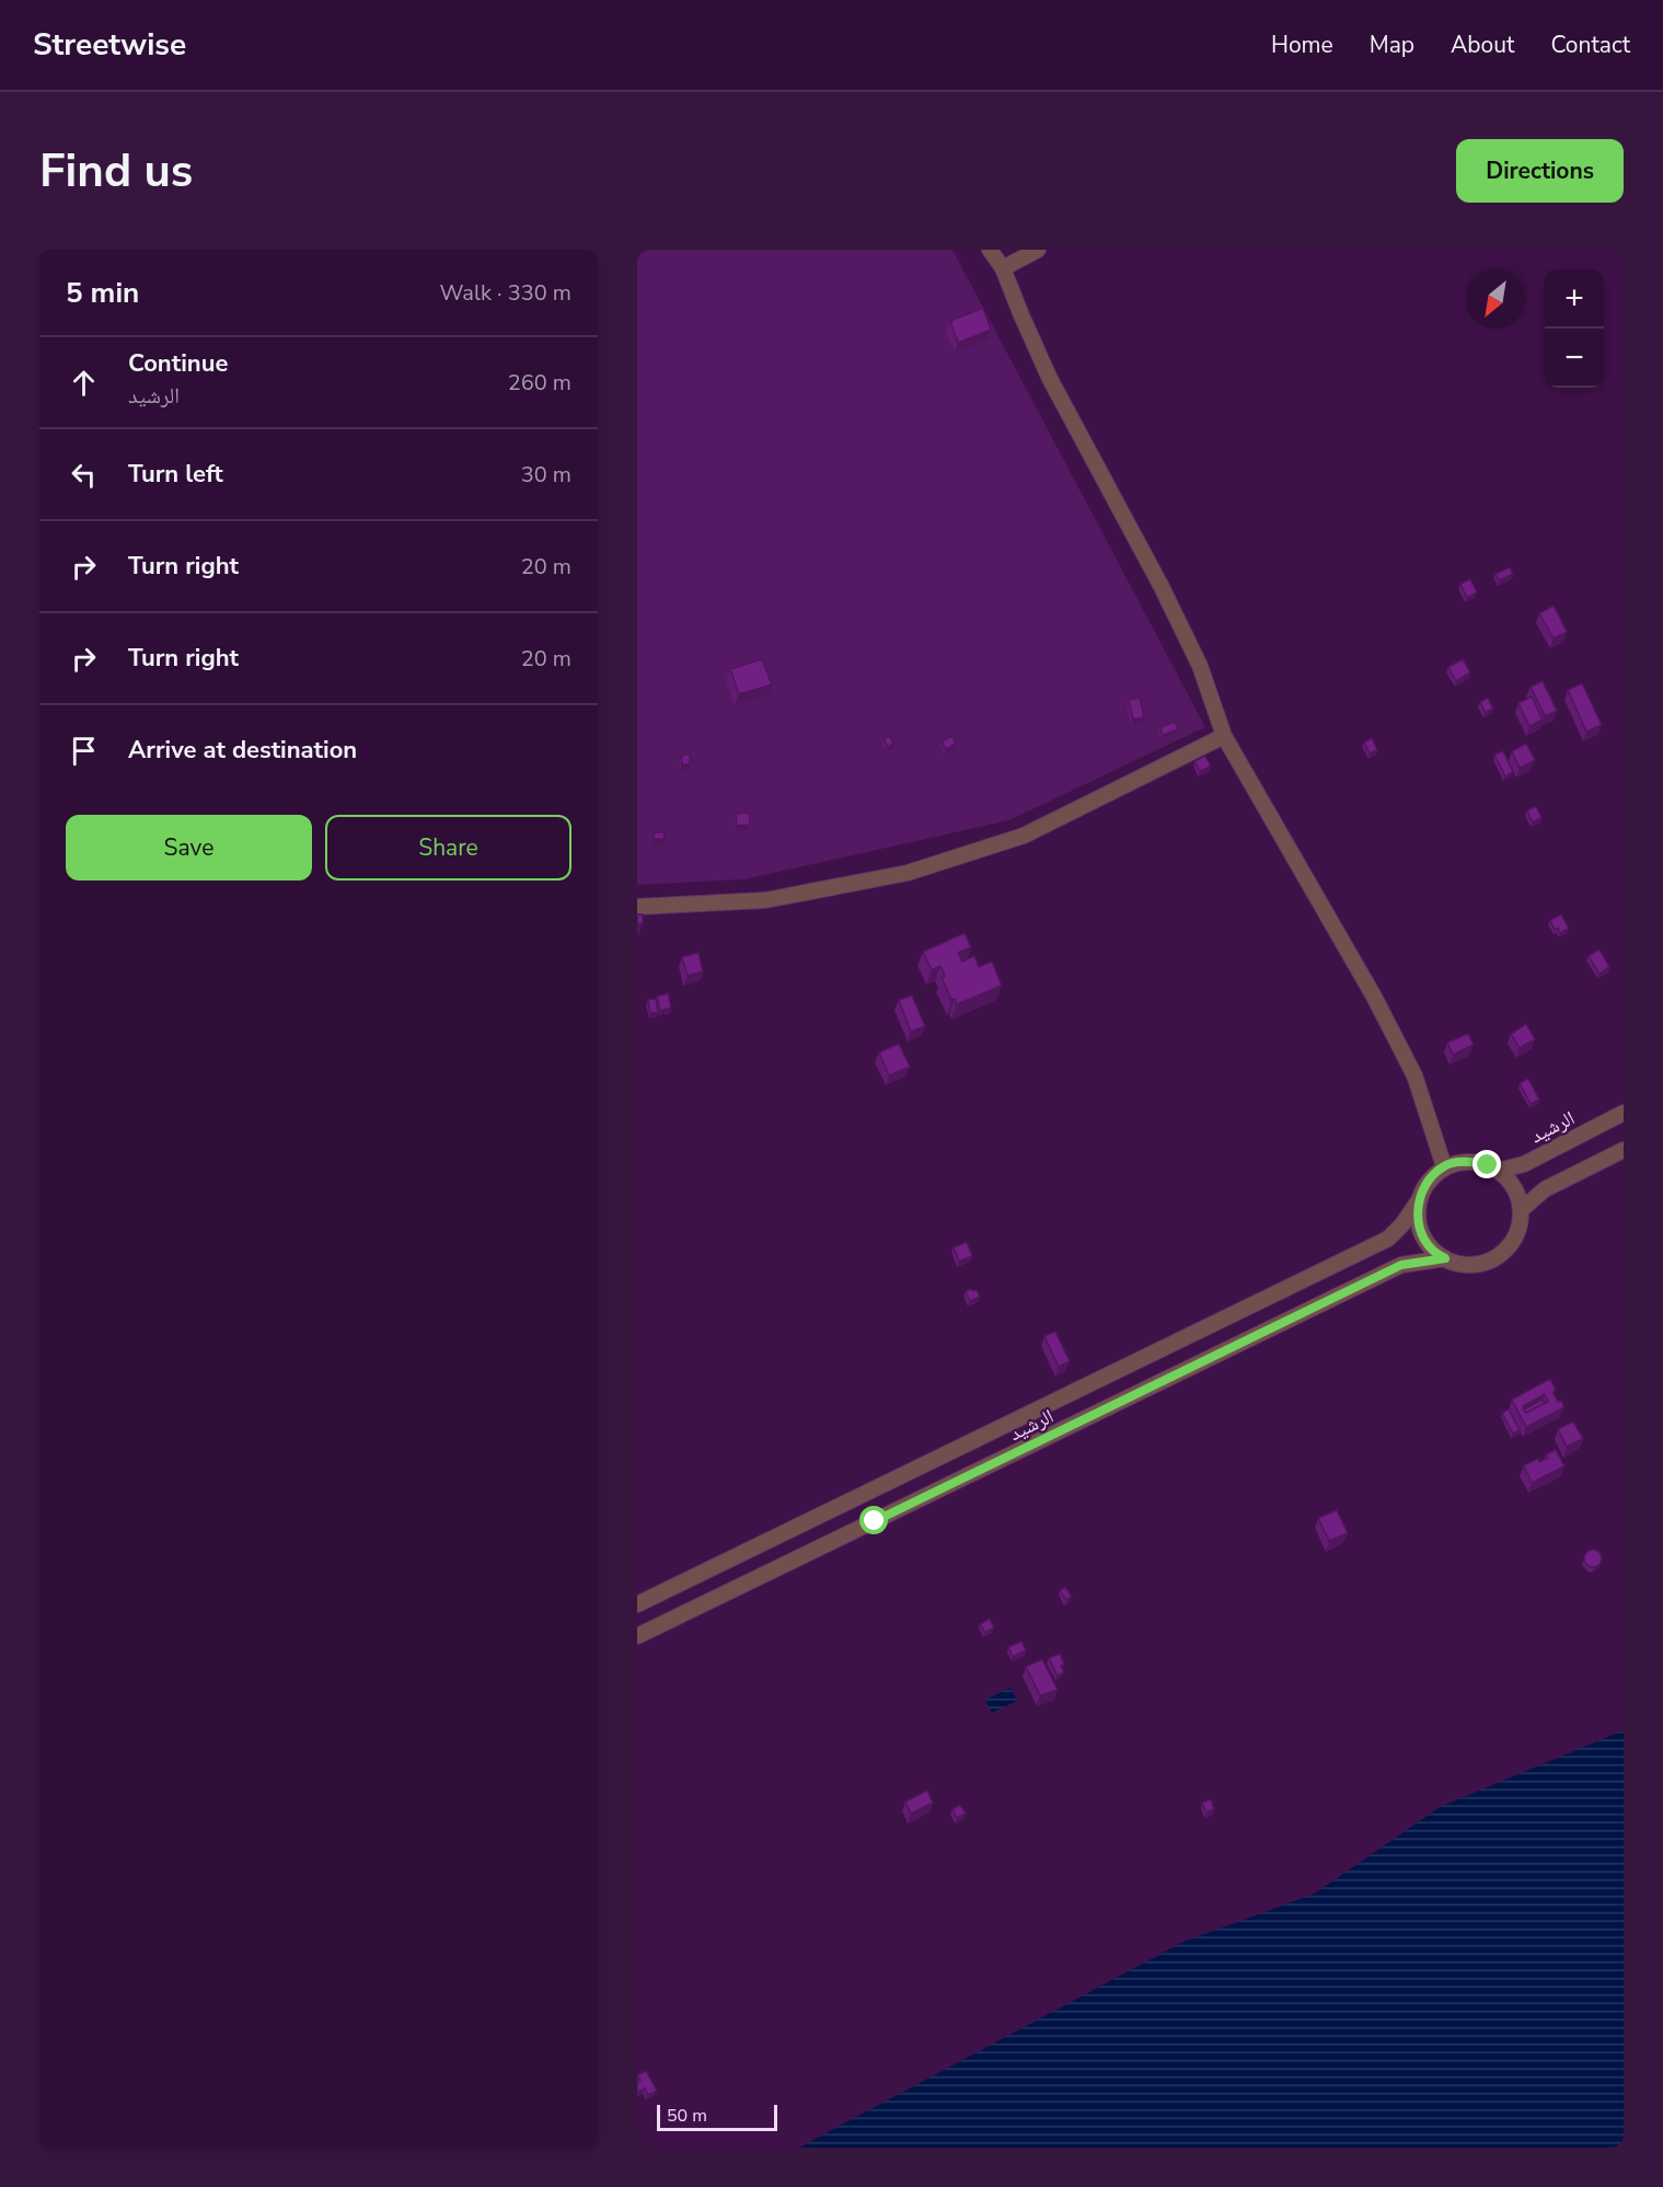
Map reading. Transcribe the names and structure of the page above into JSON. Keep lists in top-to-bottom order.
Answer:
{
  "streets": {
    "street": ["الرشيد"]
  },
  "scale_bar": "50 m",
  "north": "bottom left",
  "page": {
    "header": "Streetwise",
    "nav": [
      "Home",
      "Map",
      "About",
      "Contact"
    ],
    "buttons": [
      "Directions",
      ["Save", "Share"]
    ],
    "title": "Find us",
    "heading": ["5 min", "Walk · 330 m"],
    "map_buttons": ["+", "−"],
    "list": [
      ["Continue", "الرشيد", "260 m"],
      ["Turn left", "30 m"],
      ["Turn right", "20 m"],
      ["Turn right", "20 m"],
      "Arrive at destination"
    ],
    "scale": "50 m"
  }
}
